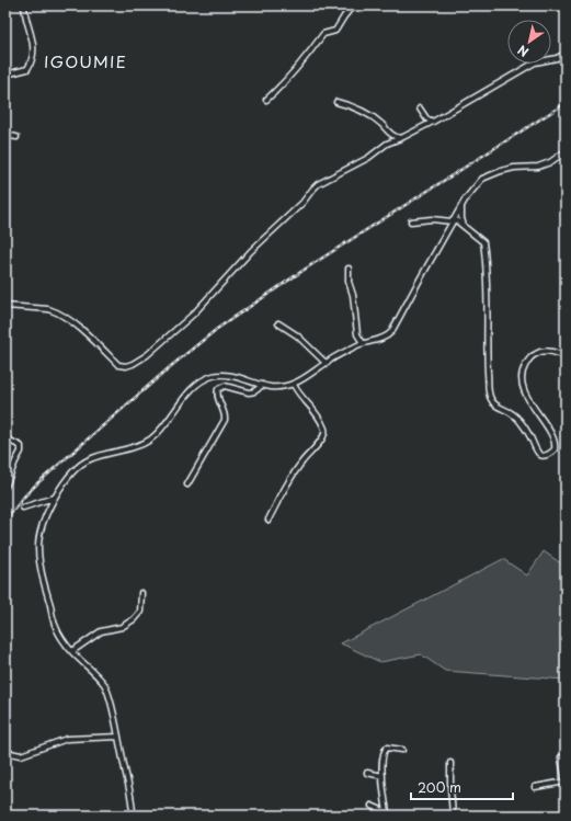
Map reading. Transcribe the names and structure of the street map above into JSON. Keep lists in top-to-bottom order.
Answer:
{
  "districts": ["IGOUMIE"],
  "scale_bar": "200 m",
  "north": "bottom left"
}
